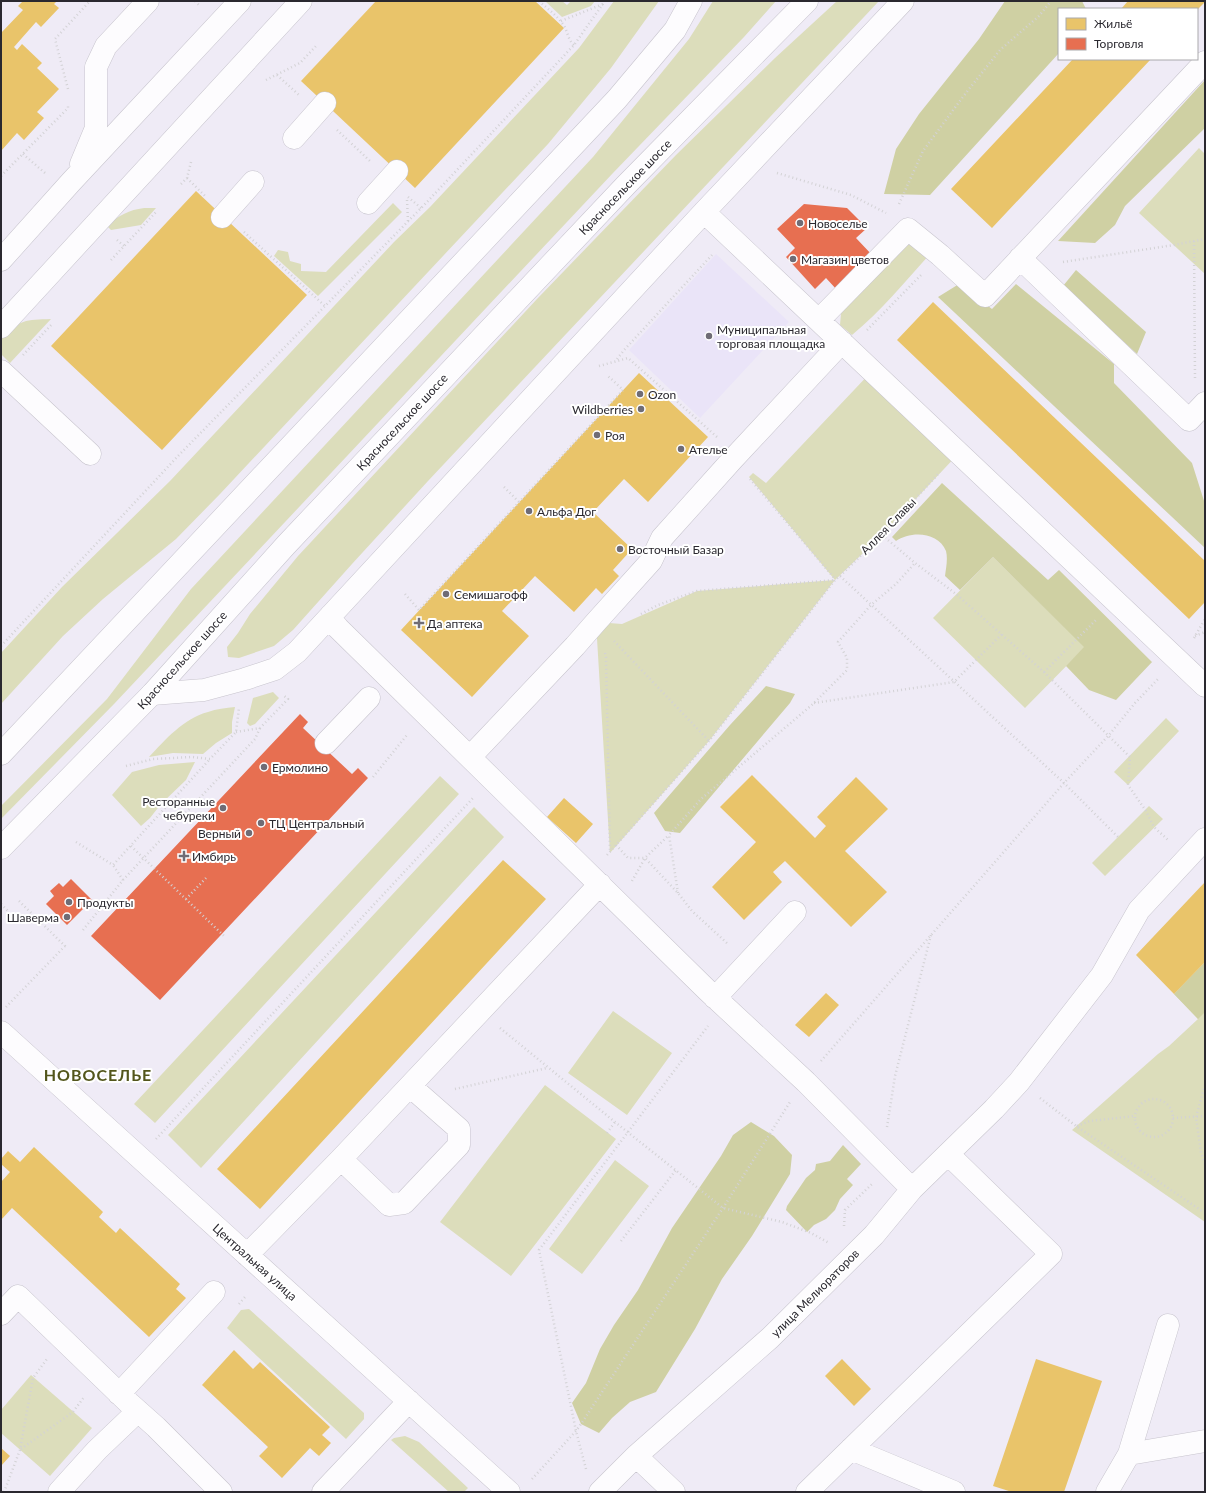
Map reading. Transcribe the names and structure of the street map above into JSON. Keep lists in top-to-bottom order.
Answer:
{
  "streets": {
    "street": ["Красносельское шоссе", "Центральная улица", "улица Мелиораторов"],
    "path": ["Аллея Славы"]
  },
  "districts": ["НОВОСЕЛЬЕ"],
  "places": {
    "other": [
      "Новоселье",
      "Магазин цветов",
      "Муниципальная торговая площадка",
      "Ozon",
      "Wildberries",
      "Роя",
      "Ателье",
      "Альфа Дог",
      "Восточный Базар",
      "Семишагофф",
      "Ермолино",
      "Ресторанные чебуреки",
      "ТЦ Центральный",
      "Верный",
      "Продукты",
      "Шаверма"
    ],
    "health": ["Да аптека", "Имбирь"]
  },
  "legend": ["Жильё", "Торговля"]
}
